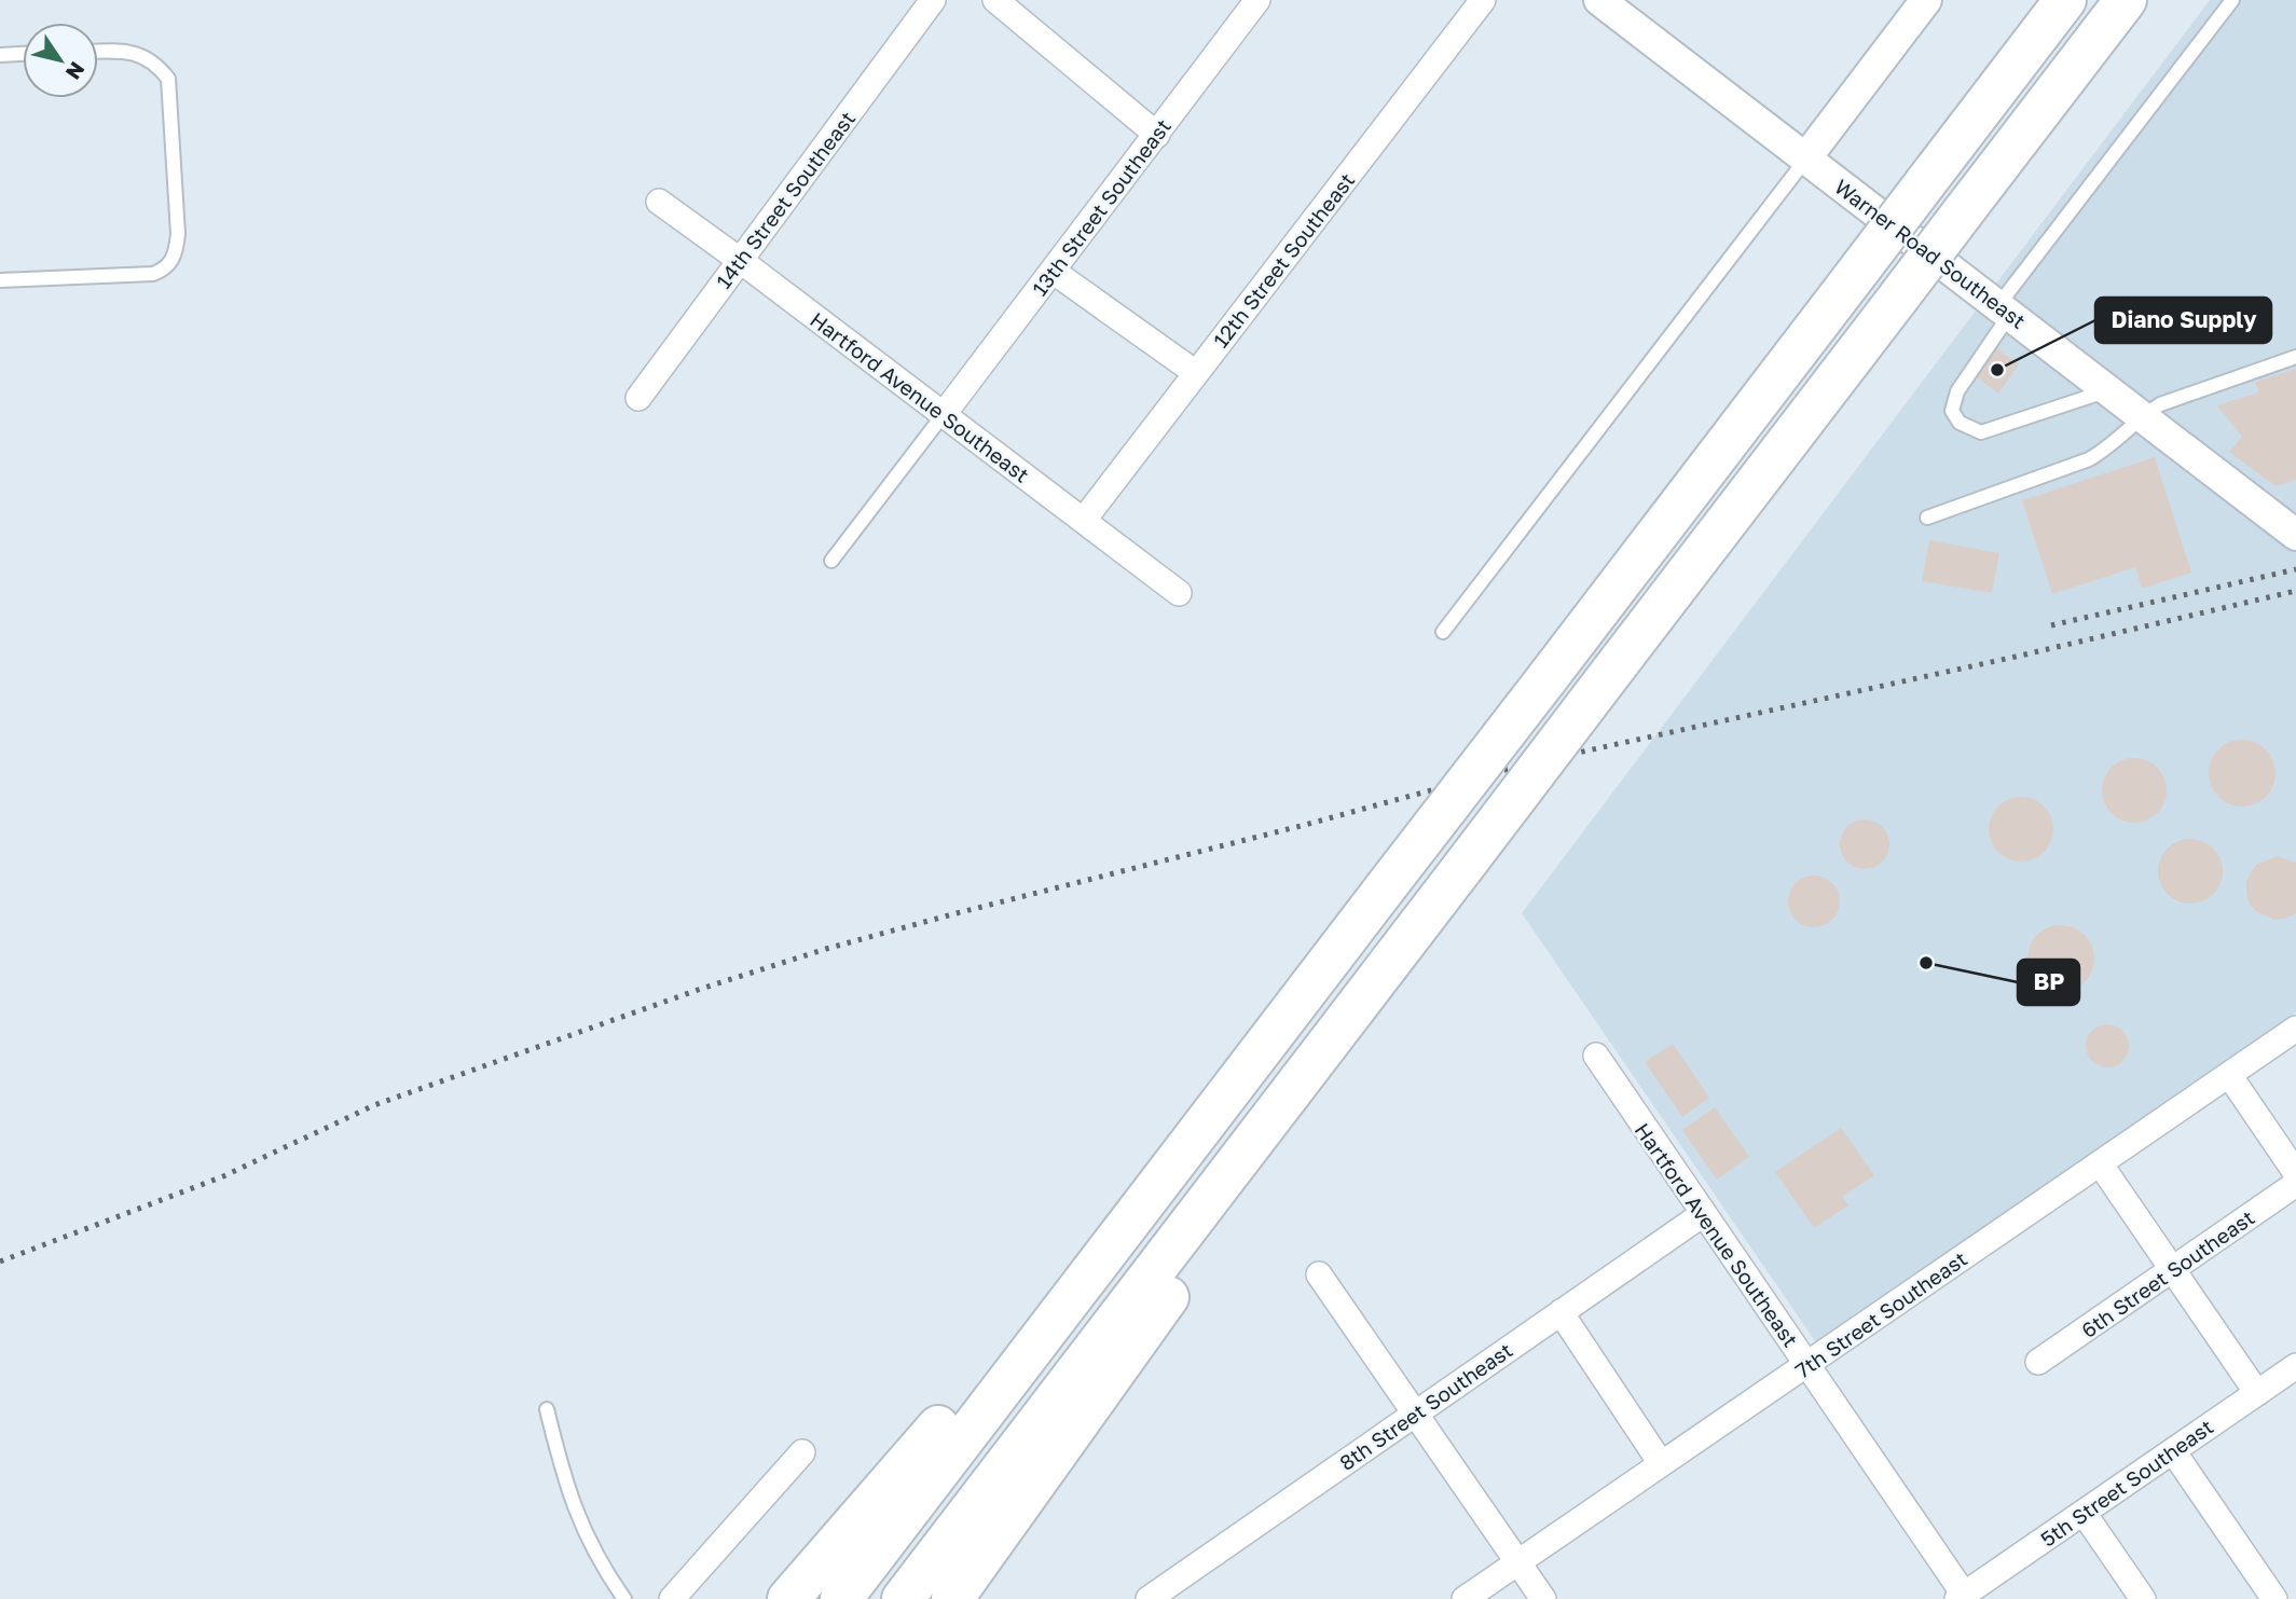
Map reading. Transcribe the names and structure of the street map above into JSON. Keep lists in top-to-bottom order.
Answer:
{
  "streets": {
    "street": [
      "14th Street Southeast",
      "13th Street Southeast",
      "Warner Road Southeast",
      "12th Street Southeast",
      "Hartford Avenue Southeast",
      "6th Street Southeast",
      "7th Street Southeast",
      "8th Street Southeast",
      "5th Street Southeast"
    ]
  },
  "crossings": [
    ["14th Street Southeast", "Hartford Avenue Southeast"],
    ["13th Street Southeast", "Hartford Avenue Southeast"],
    ["12th Street Southeast", "Hartford Avenue Southeast"],
    ["Hartford Avenue Southeast", "7th Street Southeast"],
    ["Hartford Avenue Southeast", "8th Street Southeast"],
    ["Hartford Avenue Southeast", "5th Street Southeast"]
  ],
  "places": ["Diano Supply", "BP"],
  "north": "bottom right"
}
